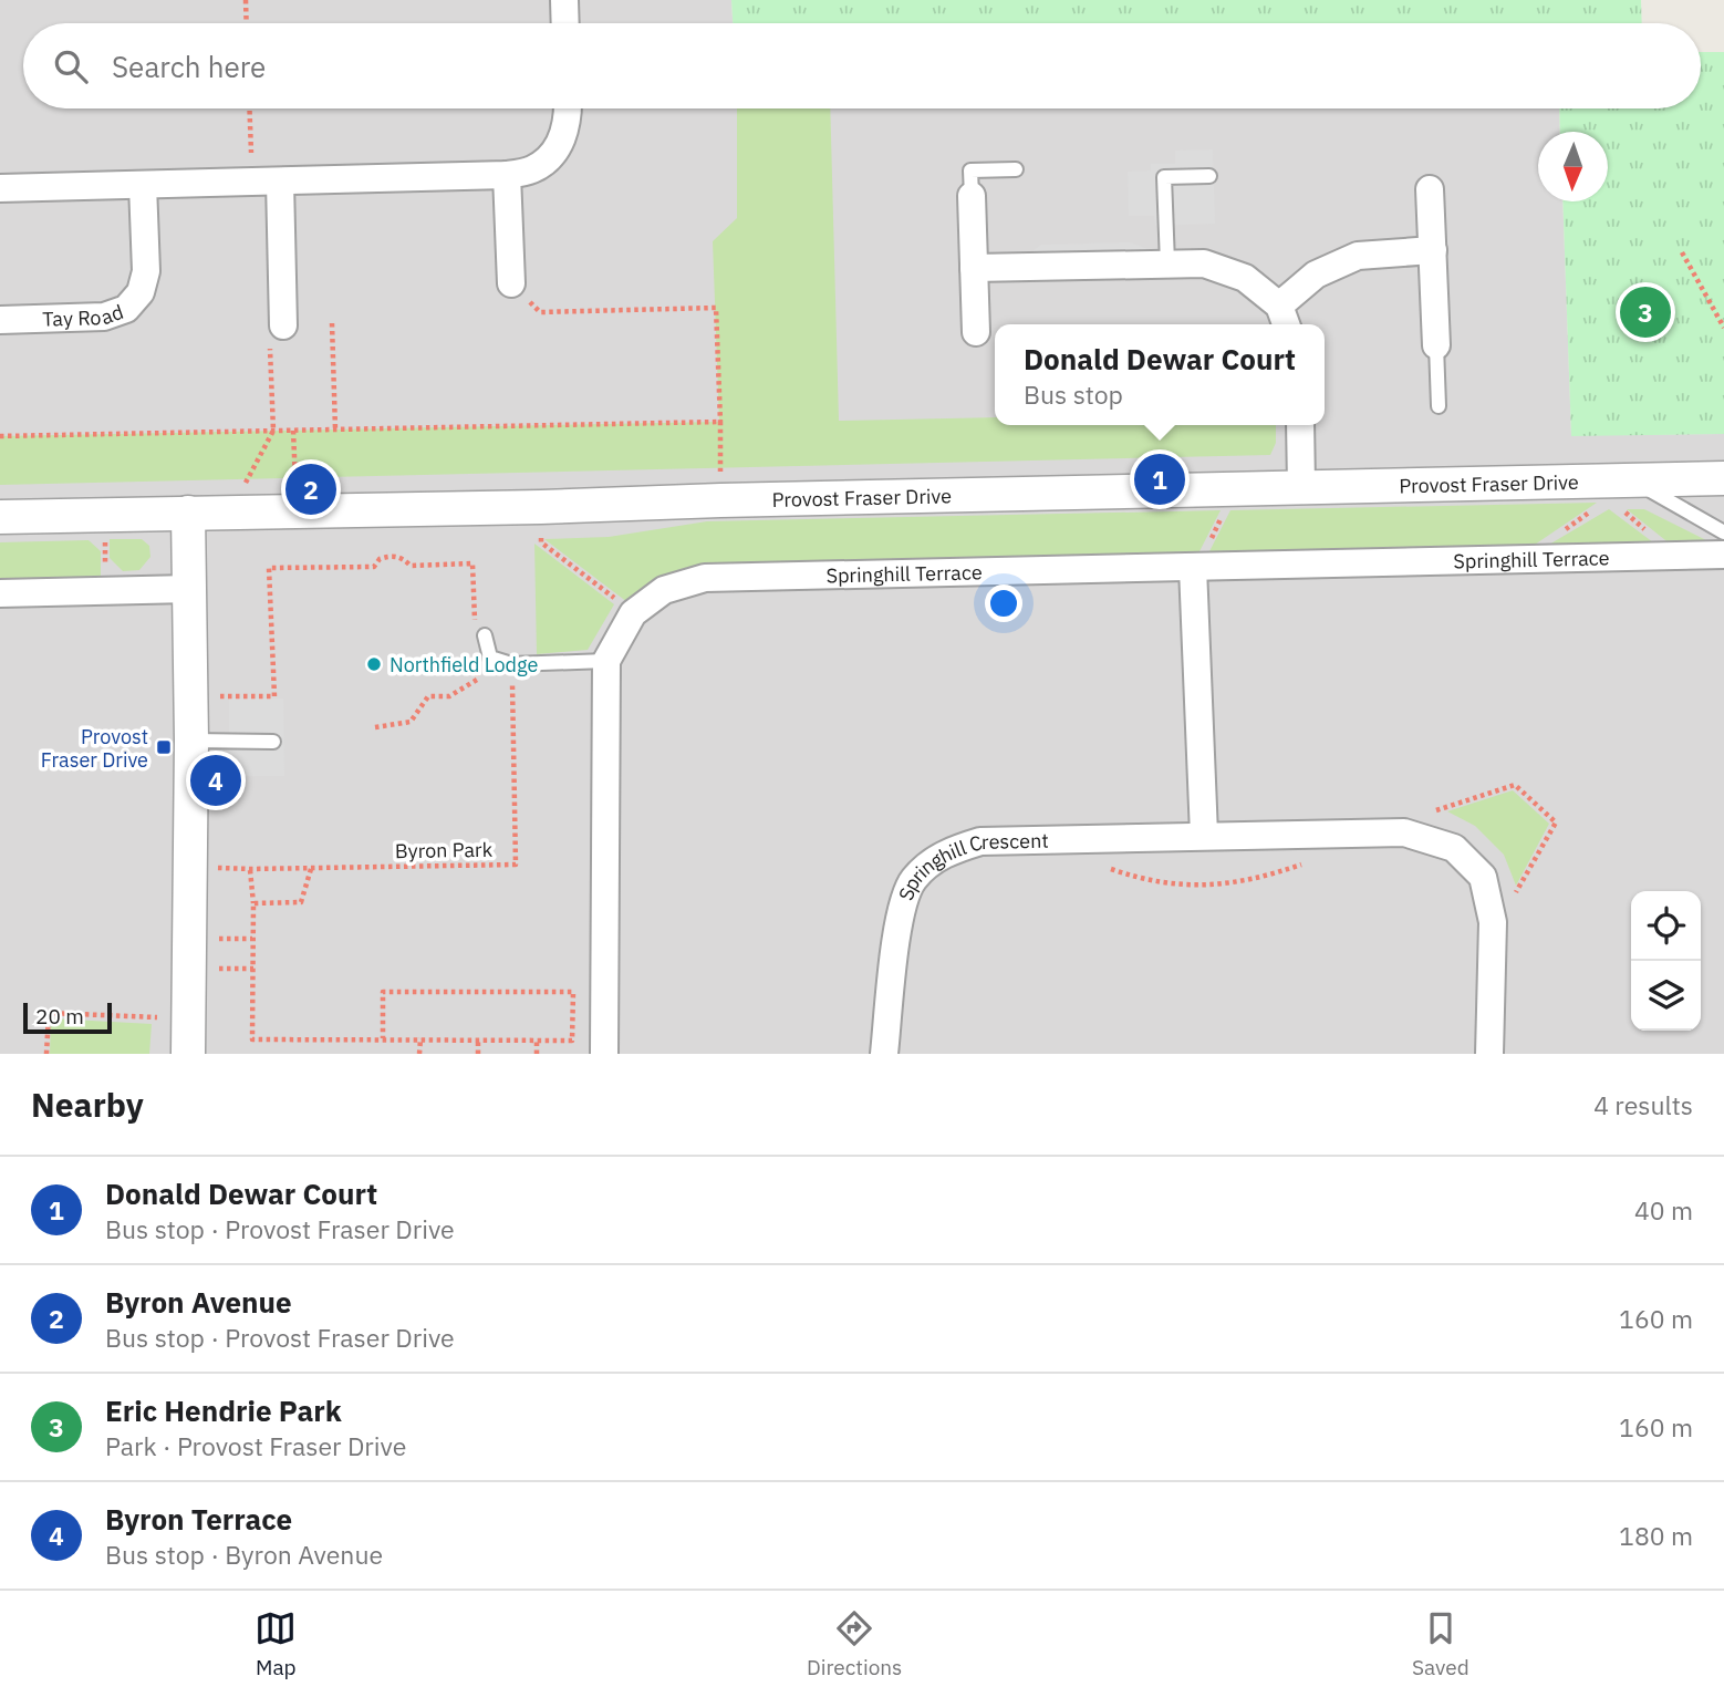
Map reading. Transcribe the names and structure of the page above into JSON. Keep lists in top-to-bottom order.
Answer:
{
  "streets": {
    "street": [
      "Tay Road",
      "Provost Fraser Drive",
      "Springhill Terrace",
      "Springhill Crescent"
    ],
    "path": ["Byron Park"]
  },
  "places": {
    "other": ["Northfield Lodge"],
    "transit": ["Provost Fraser Drive"]
  },
  "scale_bar": "20 m",
  "north": "bottom",
  "page": {
    "search": "Search here",
    "pins": [
      "3",
      "1",
      "2",
      "4"
    ],
    "popup": ["Donald Dewar Court", "Bus stop"],
    "scale": "20 m",
    "heading": ["Nearby", "4 results"],
    "list": [
      {
        "mark": "1",
        "name": "Donald Dewar Court",
        "note": "Bus stop · Provost Fraser Drive",
        "value": "40 m"
      },
      {
        "mark": "2",
        "name": "Byron Avenue",
        "note": "Bus stop · Provost Fraser Drive",
        "value": "160 m"
      },
      {
        "mark": "3",
        "name": "Eric Hendrie Park",
        "note": "Park · Provost Fraser Drive",
        "value": "160 m"
      },
      {
        "mark": "4",
        "name": "Byron Terrace",
        "note": "Bus stop · Byron Avenue",
        "value": "180 m"
      }
    ],
    "nav": ["Map", "Directions", "Saved"]
  }
}
